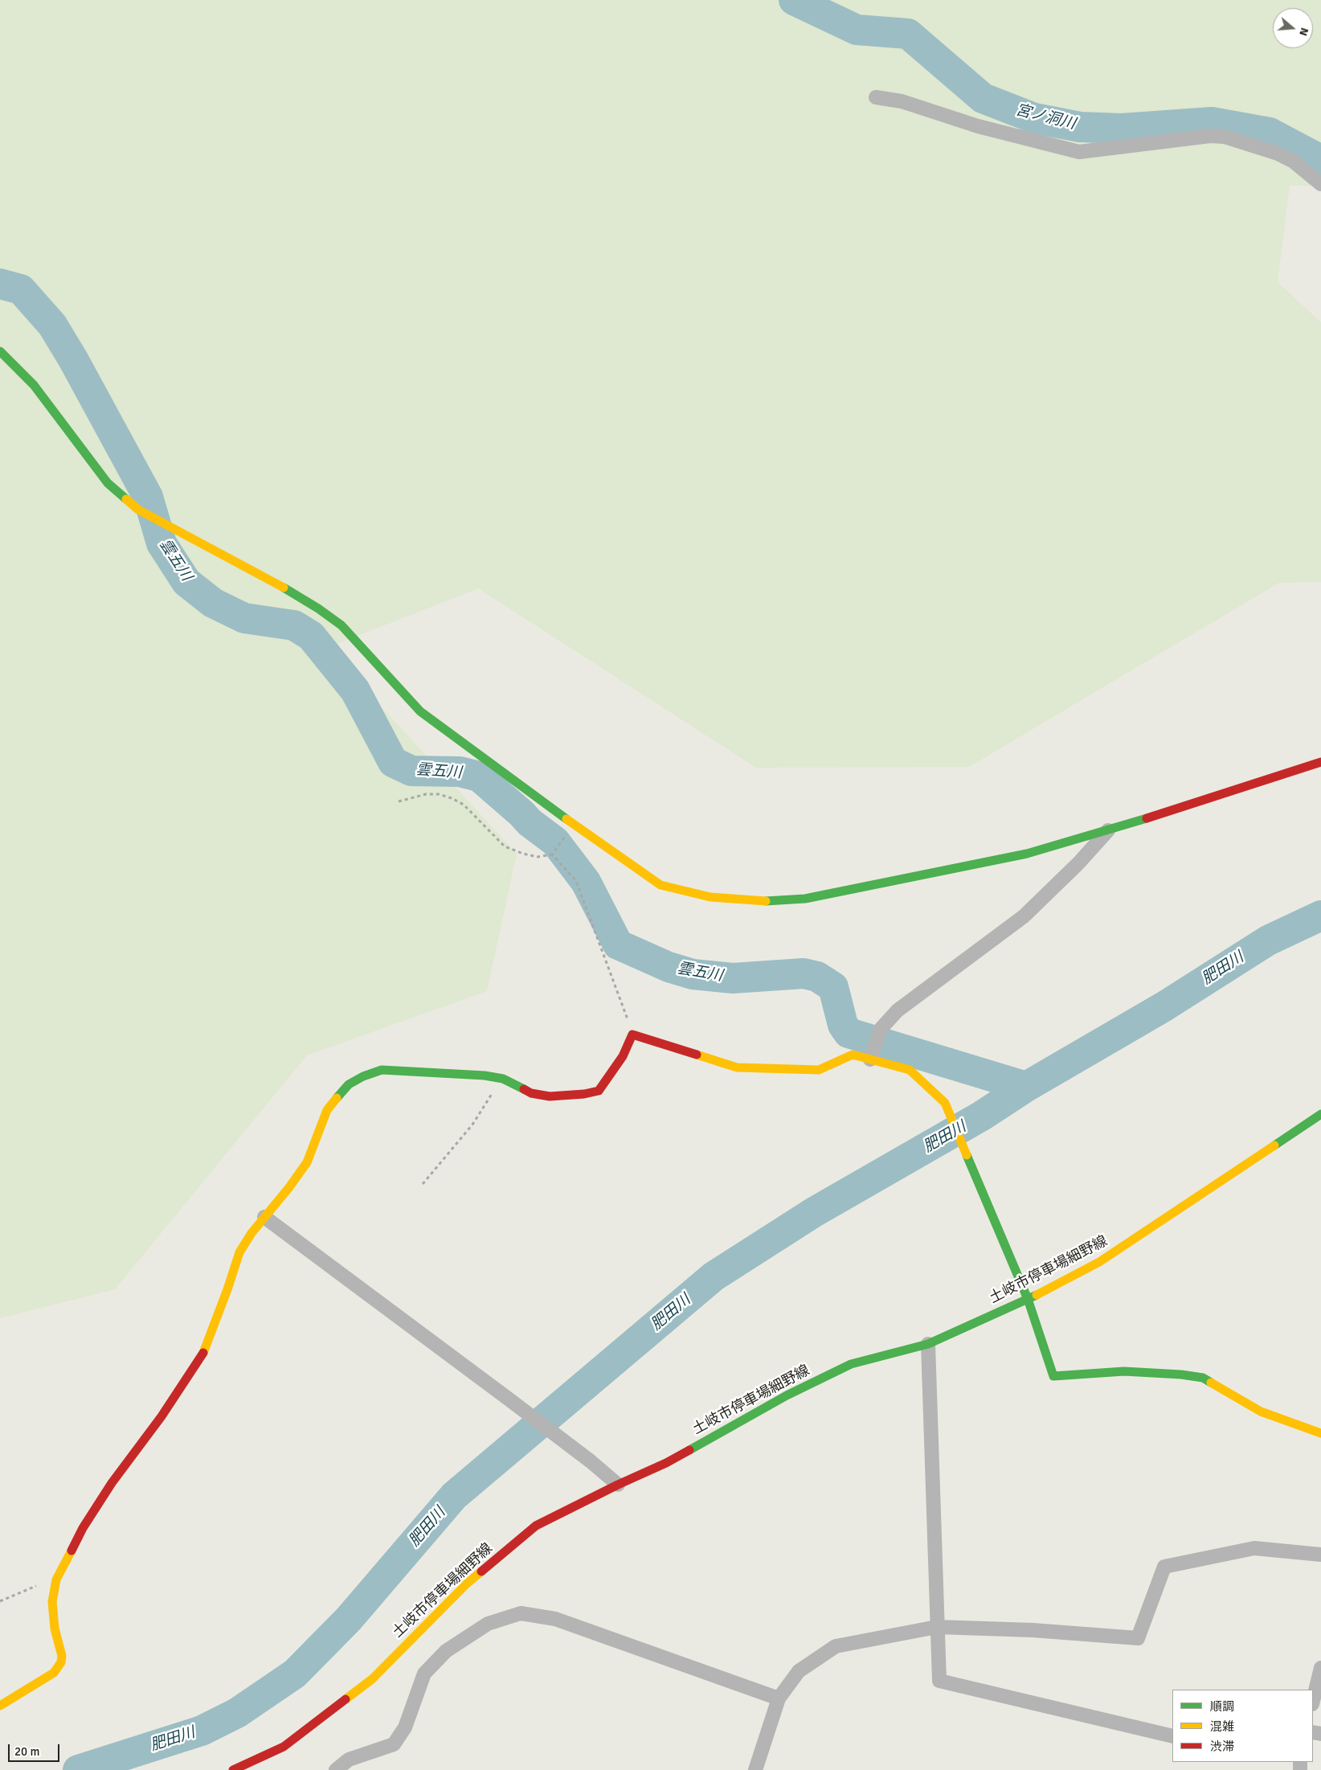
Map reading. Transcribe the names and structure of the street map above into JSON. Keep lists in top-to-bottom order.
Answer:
{
  "streets": {
    "street": ["土岐市停車場細野線"]
  },
  "water": ["宮ノ洞川", "雲五川", "肥田川"],
  "legend": ["順調", "混雑", "渋滞"],
  "scale_bar": "20 m",
  "north": "right"
}
